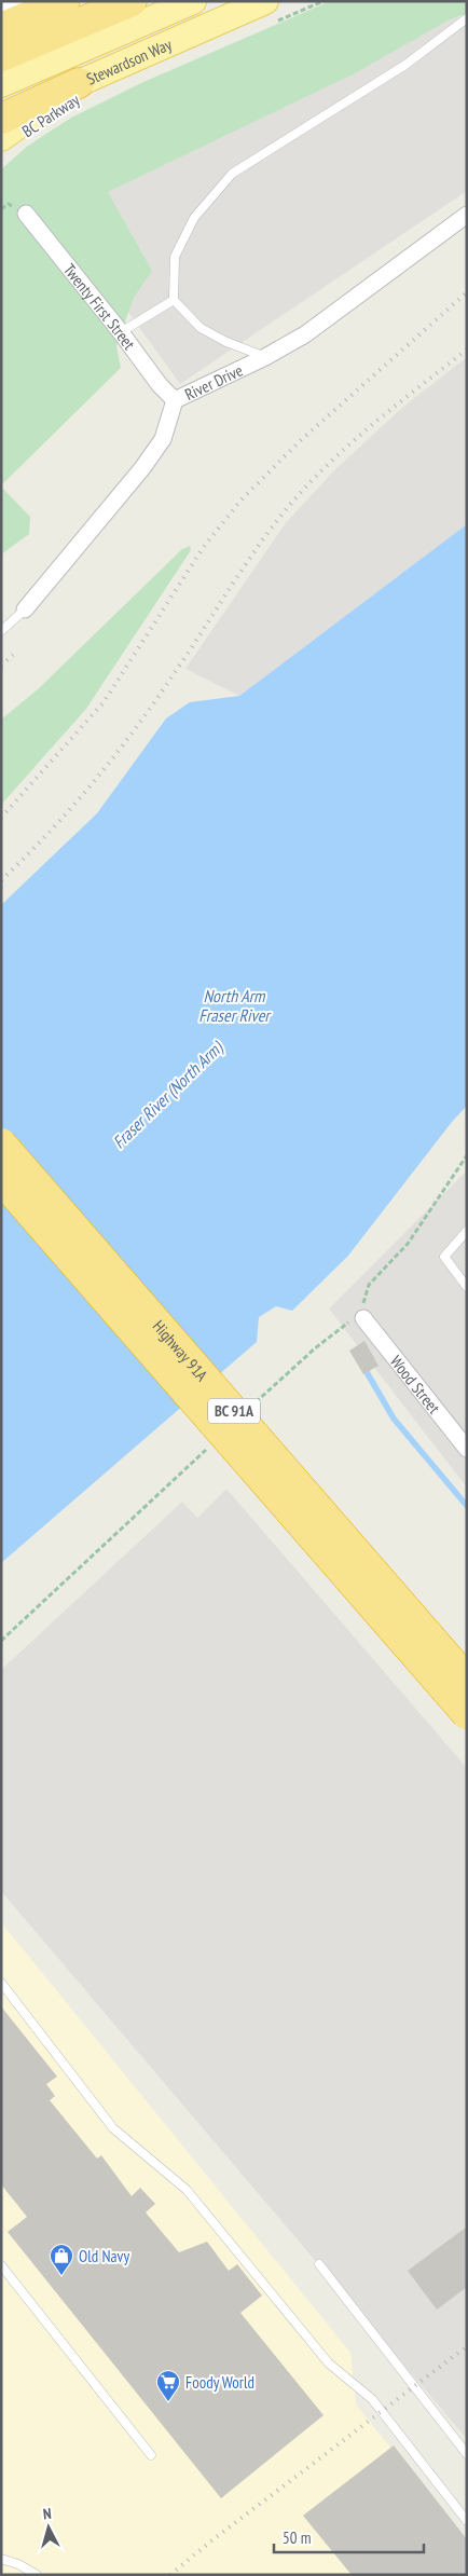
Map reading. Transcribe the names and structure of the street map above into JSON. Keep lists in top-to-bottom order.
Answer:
{
  "streets": {
    "highway": ["Highway 91A", "BC 91A"],
    "main road": ["Stewardson Way"],
    "street": ["Twenty First Street", "River Drive", "Wood Street"]
  },
  "crossings": [
    ["Twenty First Street", "River Drive"]
  ],
  "water": ["North Arm Fraser River", "Fraser River (North Arm)"],
  "places": {
    "shop": ["Old Navy"],
    "supermarket": ["Foody World"]
  },
  "scale_bar": "50 m",
  "north": "top"
}
